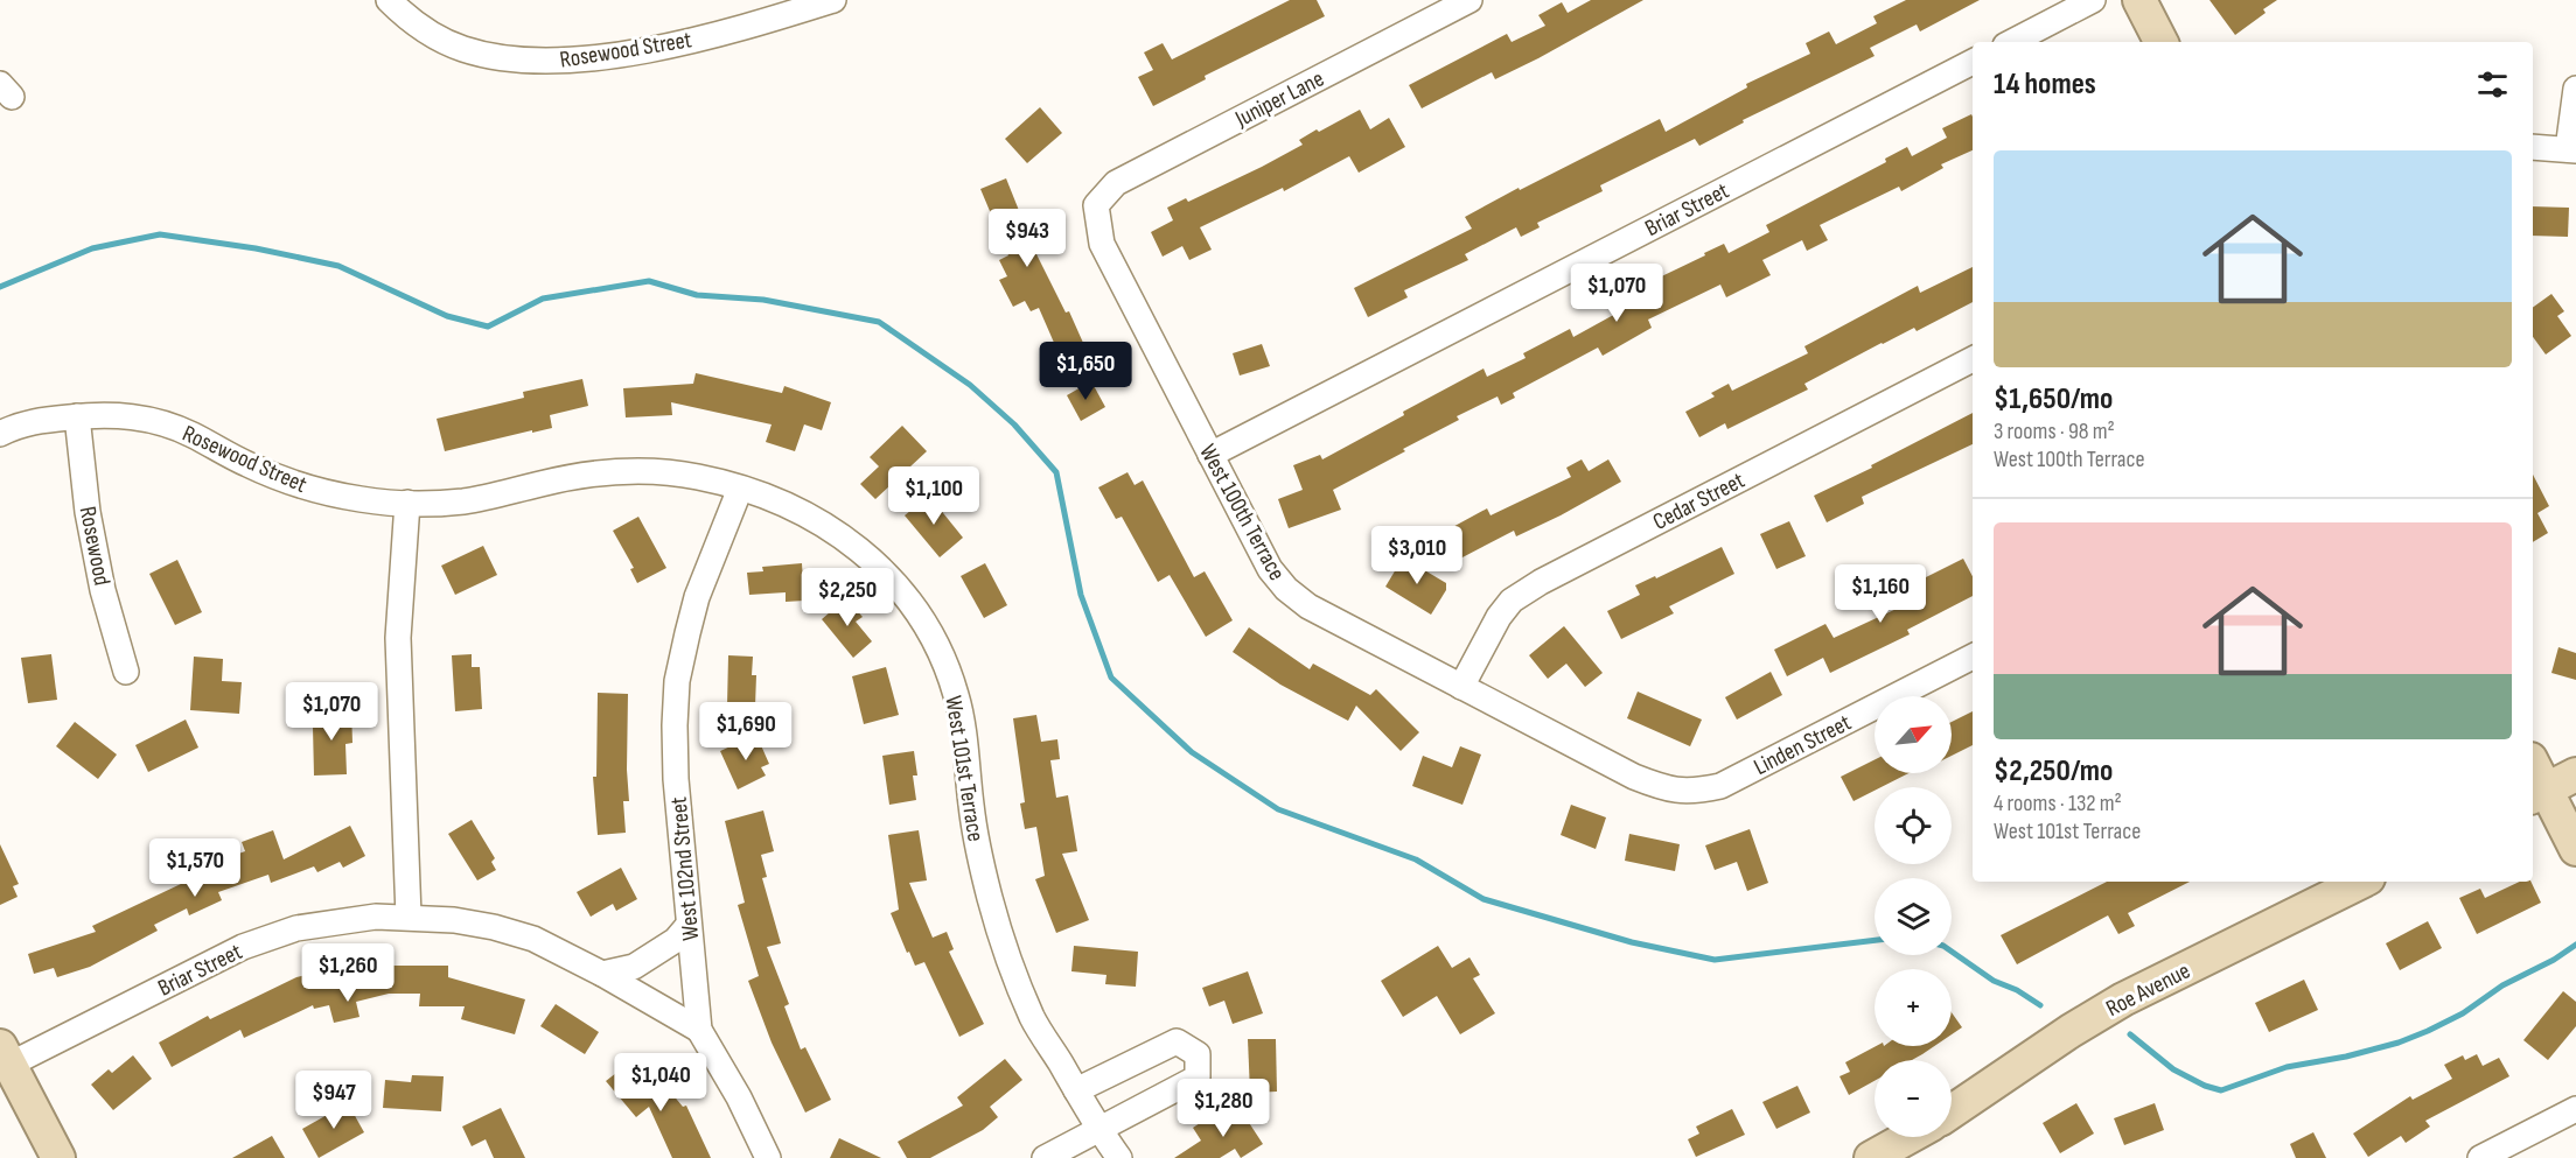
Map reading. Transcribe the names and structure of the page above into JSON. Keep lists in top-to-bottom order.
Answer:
{
  "streets": {
    "main road": ["Roe Avenue"],
    "street": [
      "Rosewood Street",
      "Juniper Lane",
      "Briar Street",
      "Cedar Street",
      "West 100th Terrace",
      "Rosewood",
      "Linden Street",
      "West 101st Terrace",
      "West 102nd Street"
    ]
  },
  "crossings": [
    ["Rosewood Street", "Rosewood"],
    ["Rosewood Street", "West 101st Terrace"],
    ["Rosewood Street", "West 102nd Street"],
    ["Juniper Lane", "West 100th Terrace"],
    ["Briar Street", "West 100th Terrace"],
    ["Briar Street", "West 102nd Street"],
    ["Cedar Street", "West 100th Terrace"],
    ["West 100th Terrace", "Linden Street"],
    ["West 101st Terrace", "West 102nd Street"]
  ],
  "north": "top right",
  "page": {
    "heading": "14 homes",
    "list": [
      {
        "name": "$1,650/mo",
        "note": "3 rooms · 98 m² · West 100th Terrace"
      },
      {
        "name": "$2,250/mo",
        "note": "4 rooms · 132 m² · West 101st Terrace"
      }
    ],
    "price": [
      "$943",
      "$1,070",
      "$1,650",
      "$1,100",
      "$3,010",
      "$1,160",
      "$2,250",
      "$1,070",
      "$1,690",
      "$1,570",
      "$1,260",
      "$1,040",
      "$947",
      "$1,280"
    ],
    "map_buttons": ["+", "−"]
  }
}
